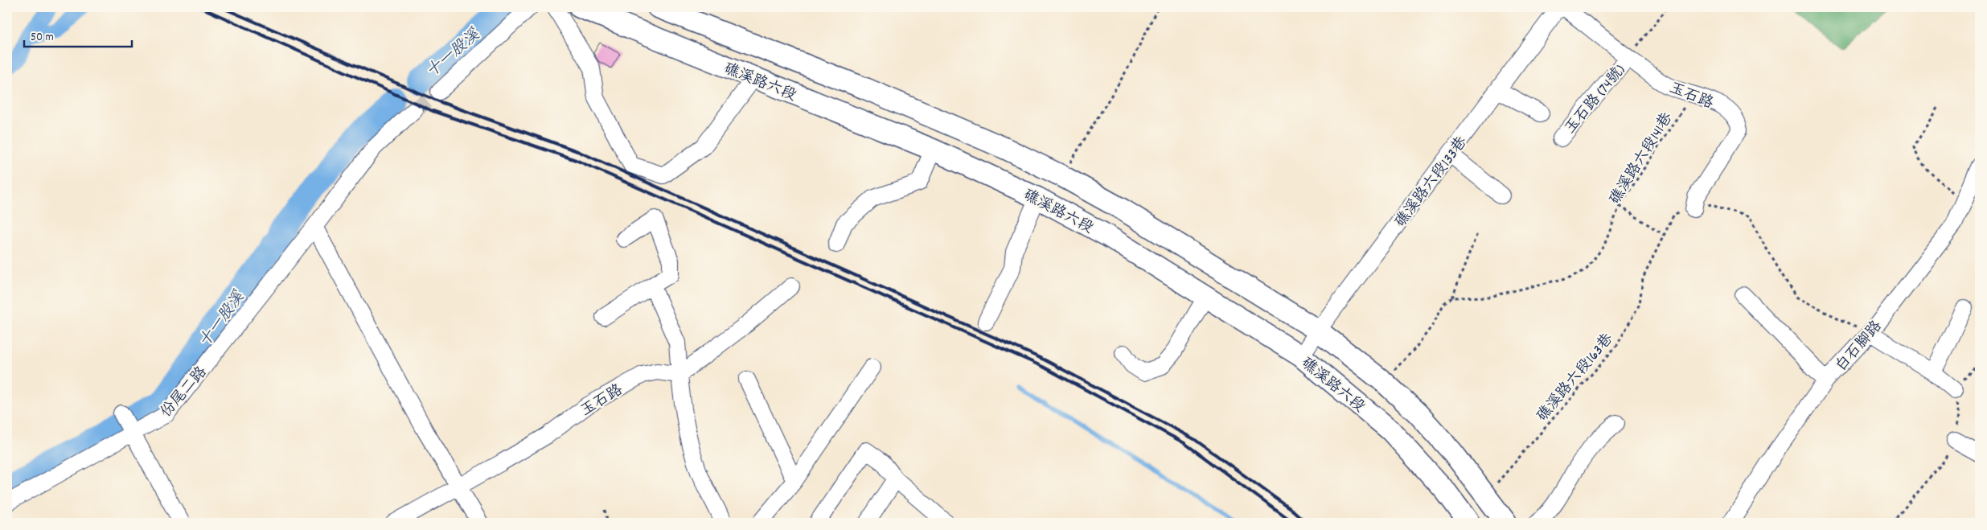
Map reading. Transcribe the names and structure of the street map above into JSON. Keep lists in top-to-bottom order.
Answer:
{
  "streets": {
    "main road": ["礁溪路六段"],
    "street": [
      "玉石路",
      "玉石路 (74號)",
      "礁溪路六段133巷",
      "白石腳路",
      "份尾二路"
    ],
    "path": ["礁溪路六段141巷", "礁溪路六段163巷"]
  },
  "crossings": [
    ["礁溪路六段", "礁溪路六段133巷"],
    ["礁溪路六段", "礁溪路六段163巷"],
    ["玉石路", "玉石路 (74號)"],
    ["玉石路", "礁溪路六段141巷"],
    ["玉石路", "礁溪路六段163巷"]
  ],
  "water": ["十一股溪"],
  "scale_bar": "50 m"
}
